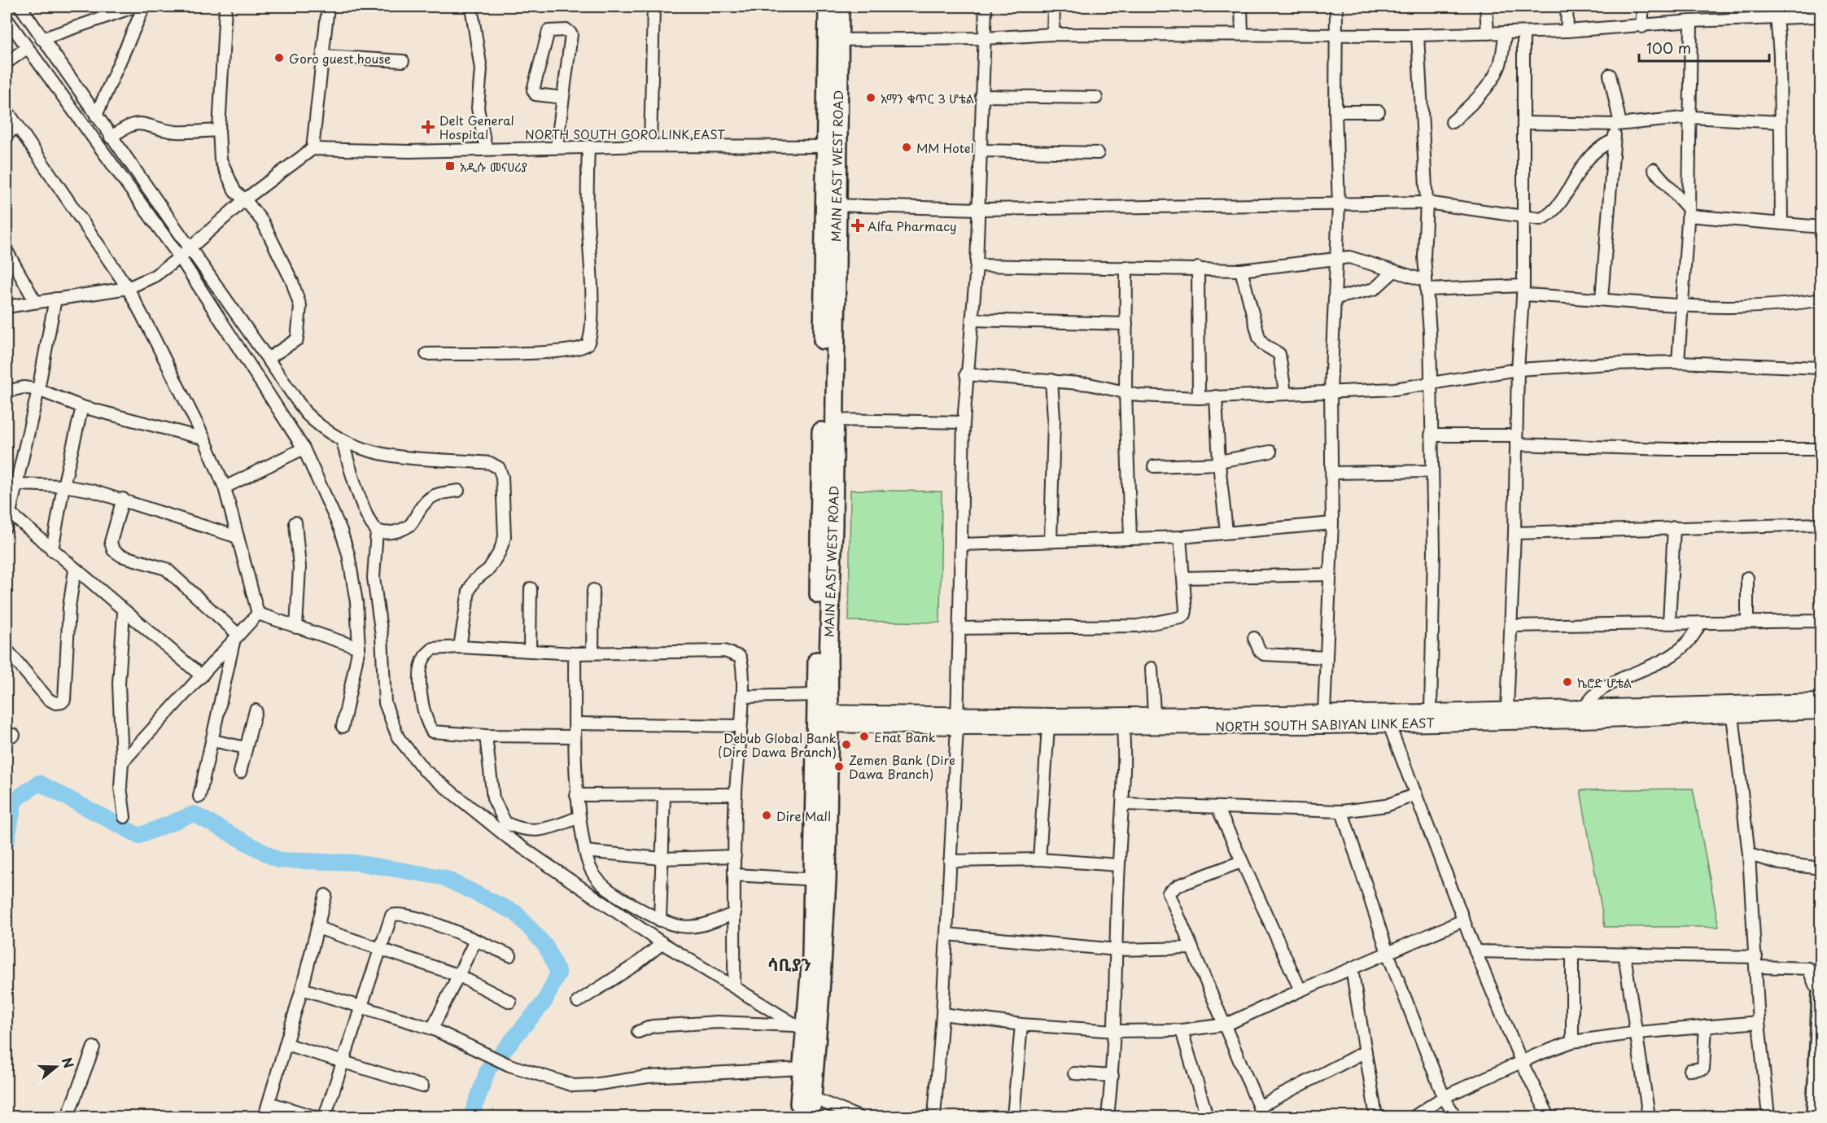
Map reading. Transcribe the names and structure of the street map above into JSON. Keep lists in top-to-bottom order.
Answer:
{
  "streets": {
    "main road": ["MAIN EAST WEST ROAD", "NORTH SOUTH SABIYAN LINK EAST"],
    "street": ["NORTH SOUTH GORO LINK EAST"]
  },
  "crossings": [
    ["NORTH SOUTH GORO LINK EAST", "MAIN EAST WEST ROAD"],
    ["MAIN EAST WEST ROAD", "NORTH SOUTH SABIYAN LINK EAST"]
  ],
  "districts": ["ሳቢያን"],
  "places": {
    "other": [
      "Goro guest house",
      "አማን ቁጥር 3 ሆቴል",
      "MM Hotel",
      "ኬሮድ ሆቴል",
      "Enat Bank",
      "Debub Global Bank (Dire Dawa Branch)",
      "Zemen Bank (Dire Dawa Branch)",
      "Dire Mall"
    ],
    "health": ["Delt General Hospital", "Alfa Pharmacy"],
    "transit": ["አዲሱ መናሀሪያ"]
  },
  "scale_bar": "100 m",
  "north": "right"
}
